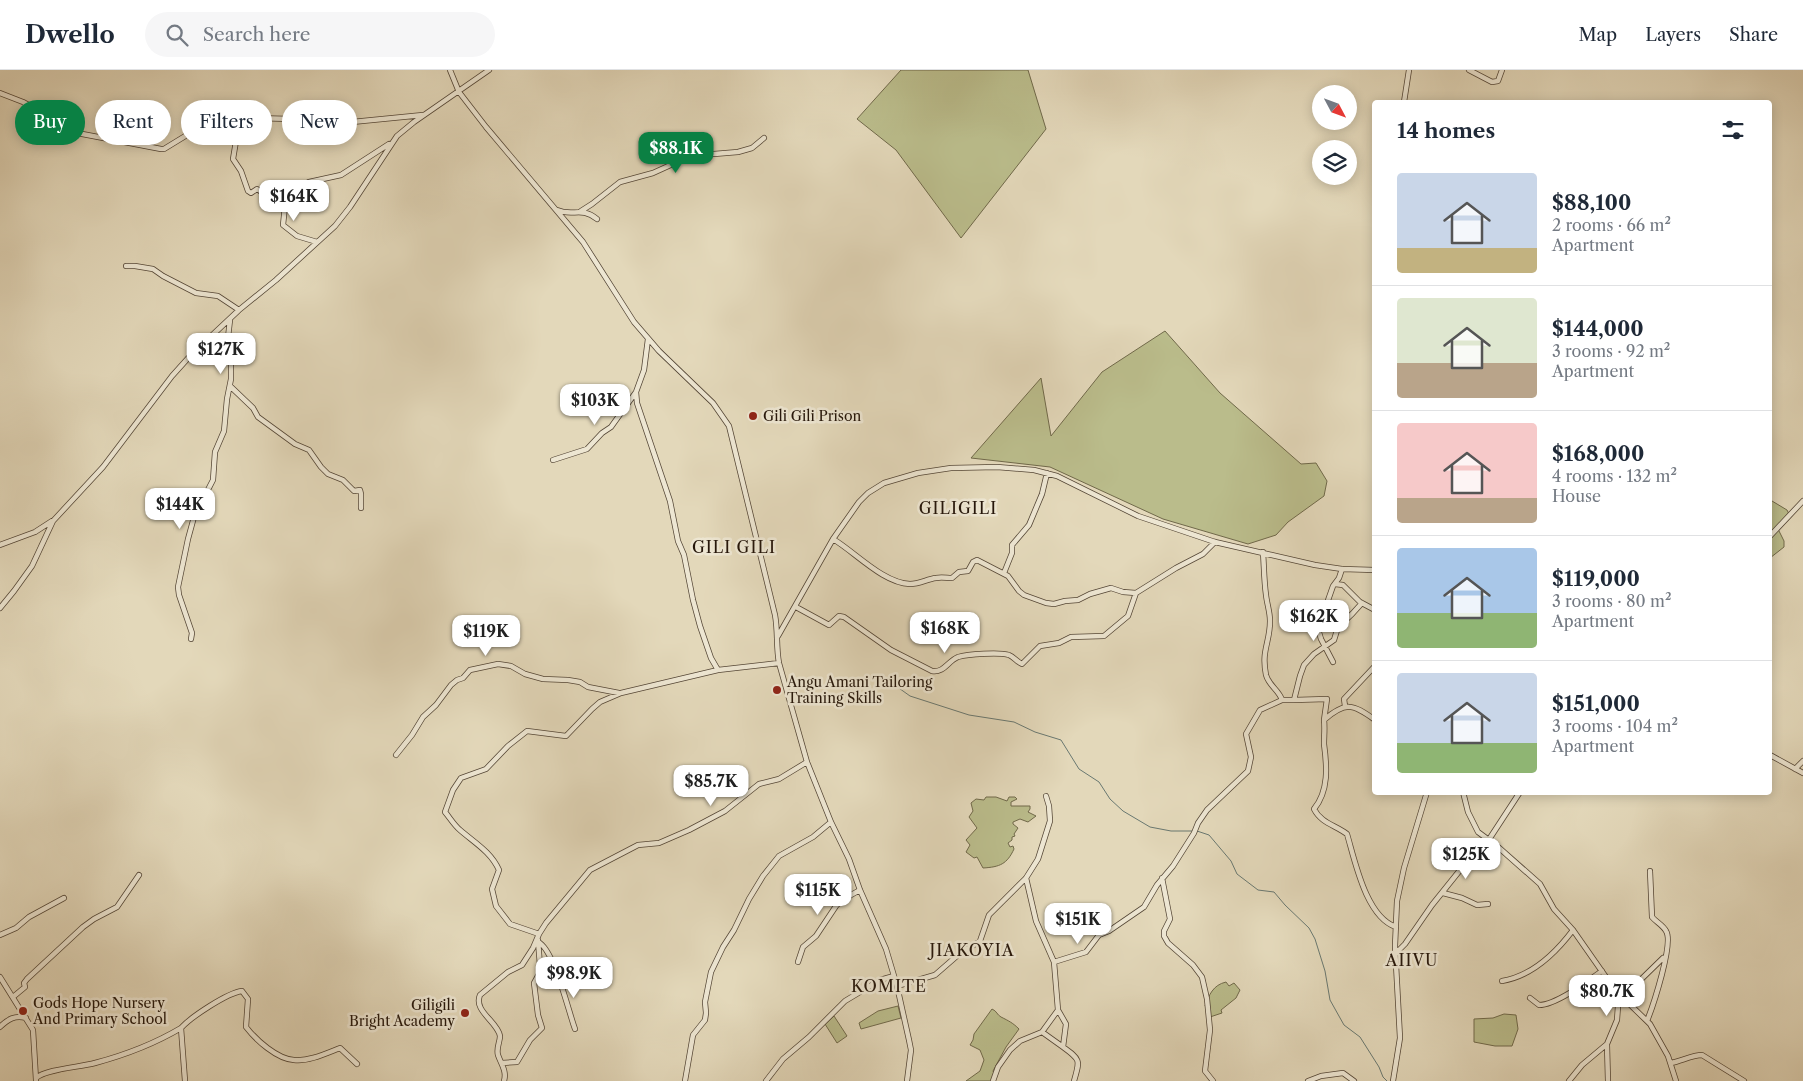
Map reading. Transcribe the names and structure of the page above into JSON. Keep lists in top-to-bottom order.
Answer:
{
  "districts": [
    "GILIGILI",
    "GILI GILI",
    "JIAKOYIA",
    "AIIVU",
    "KOMITE"
  ],
  "places": [
    "Gili Gili Prison",
    "Angu Amani Tailoring Training Skills",
    "Gods Hope Nursery And Primary School",
    "Giligili Bright Academy"
  ],
  "north": "bottom right",
  "page": {
    "header": "Dwello",
    "search": "Search here",
    "nav": ["Map", "Layers", "Share"],
    "chip": [
      "Buy",
      "Rent",
      "Filters",
      "New"
    ],
    "heading": "14 homes",
    "price": [
      "$88.1K",
      "$164K",
      "$127K",
      "$103K",
      "$144K",
      "$162K",
      "$168K",
      "$119K",
      "$85.7K",
      "$125K",
      "$115K",
      "$151K",
      "$98.9K",
      "$80.7K"
    ],
    "list": [
      {
        "name": "$88,100",
        "note": "2 rooms · 66 m² · Apartment"
      },
      {
        "name": "$144,000",
        "note": "3 rooms · 92 m² · Apartment"
      },
      {
        "name": "$168,000",
        "note": "4 rooms · 132 m² · House"
      },
      {
        "name": "$119,000",
        "note": "3 rooms · 80 m² · Apartment"
      },
      {
        "name": "$151,000",
        "note": "3 rooms · 104 m² · Apartment"
      }
    ]
  }
}
